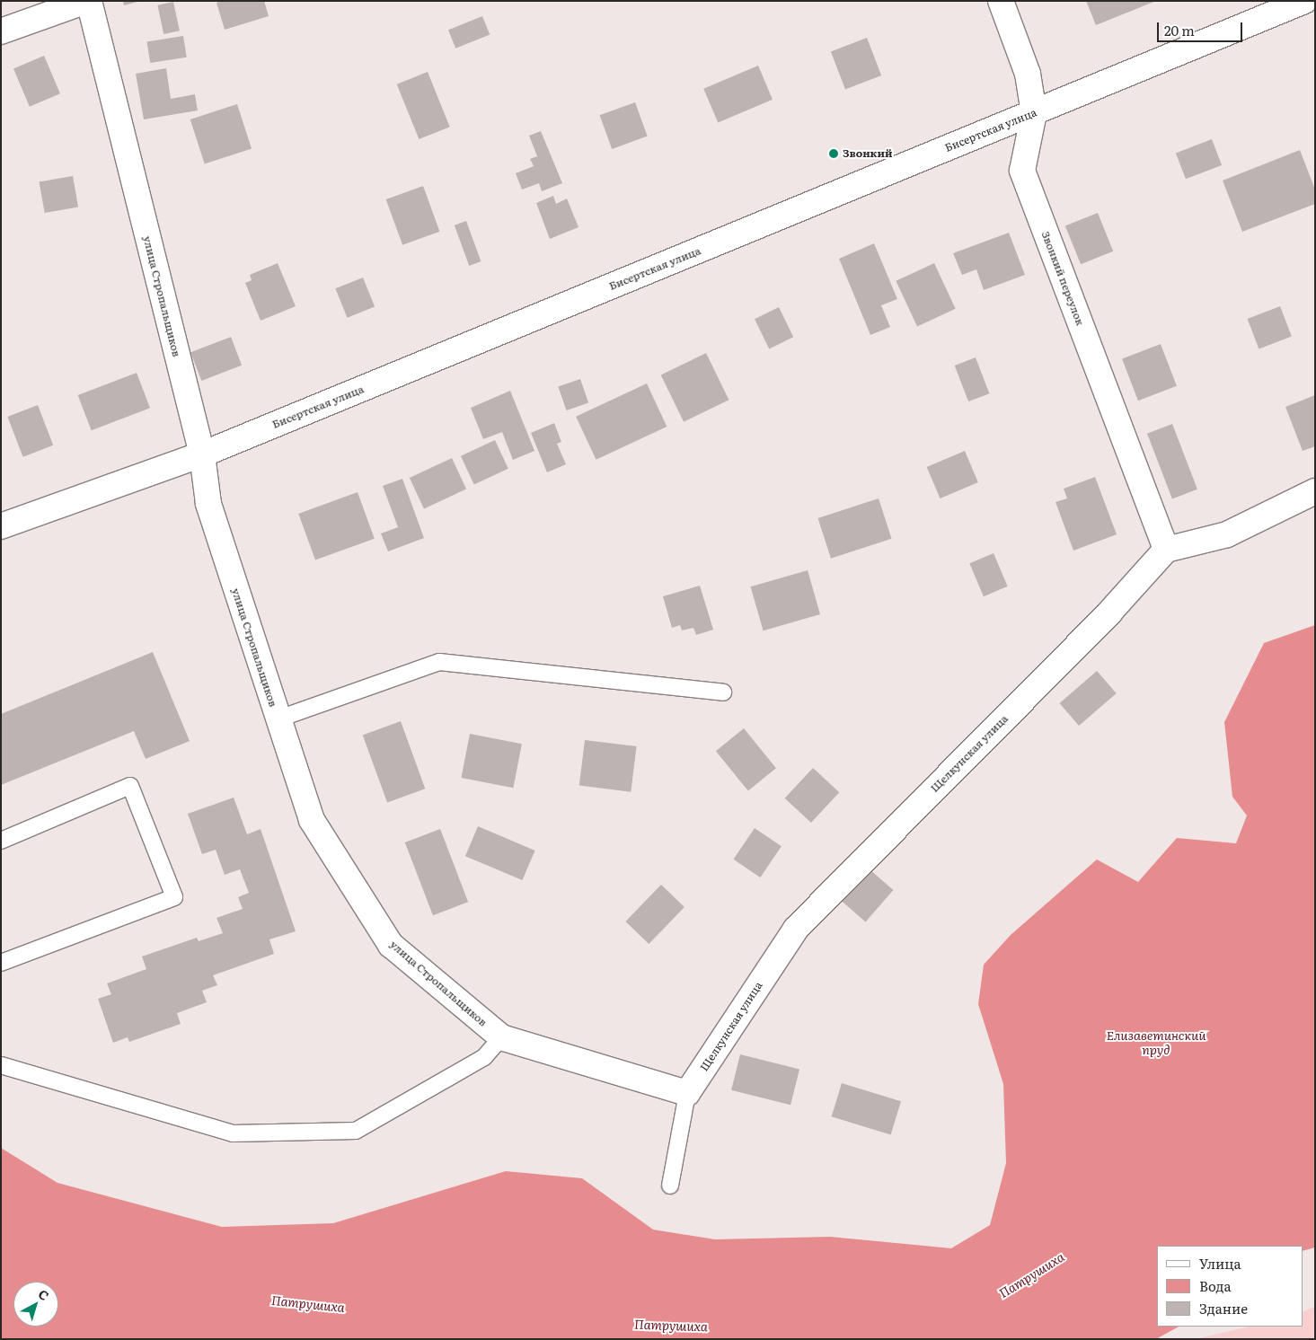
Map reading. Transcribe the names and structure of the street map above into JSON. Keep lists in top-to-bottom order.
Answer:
{
  "streets": {
    "street": [
      "Бисертская улица",
      "Звонкий переулок",
      "улица Стропальщиков",
      "Щелкунская улица"
    ]
  },
  "crossings": [
    ["Бисертская улица", "Звонкий переулок"],
    ["Бисертская улица", "улица Стропальщиков"],
    ["Звонкий переулок", "Щелкунская улица"],
    ["улица Стропальщиков", "Щелкунская улица"]
  ],
  "water": ["Елизаветинский пруд", "Патрушиха"],
  "places": ["Звонкий"],
  "legend": ["Улица", "Вода", "Здание"],
  "scale_bar": "20 m",
  "north": "top right"
}
